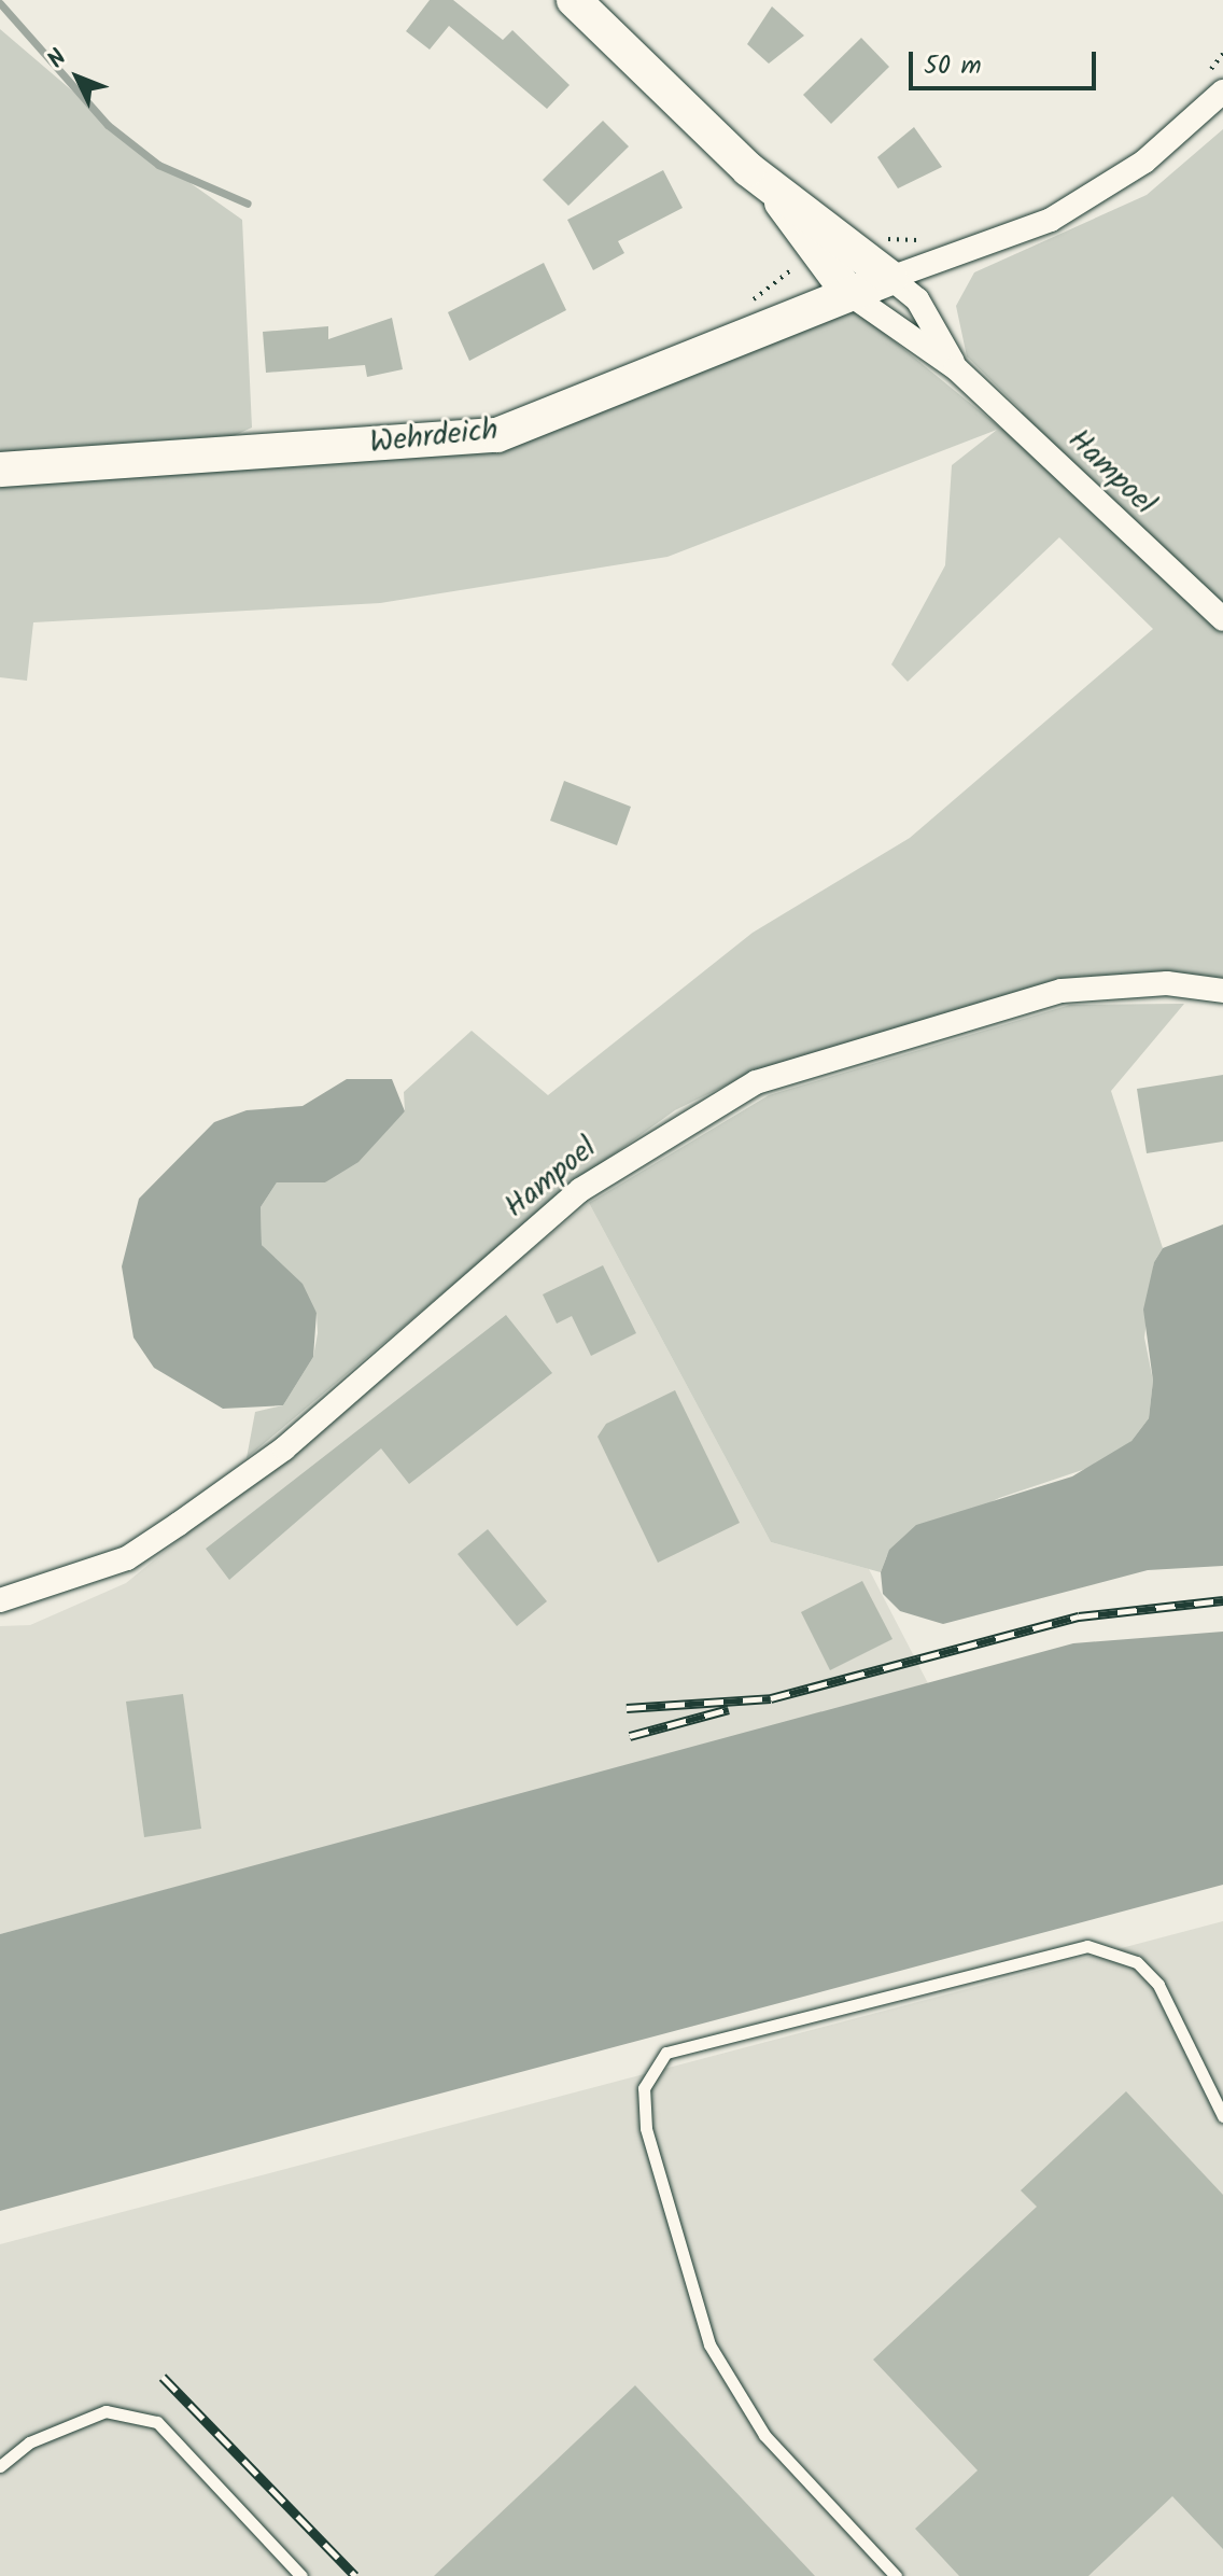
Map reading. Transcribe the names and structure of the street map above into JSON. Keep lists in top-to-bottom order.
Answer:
{
  "streets": {
    "street": ["Wehrdeich", "Hampoel"]
  },
  "crossings": [
    ["Wehrdeich", "Hampoel"]
  ],
  "scale_bar": "50 m",
  "north": "top left"
}
